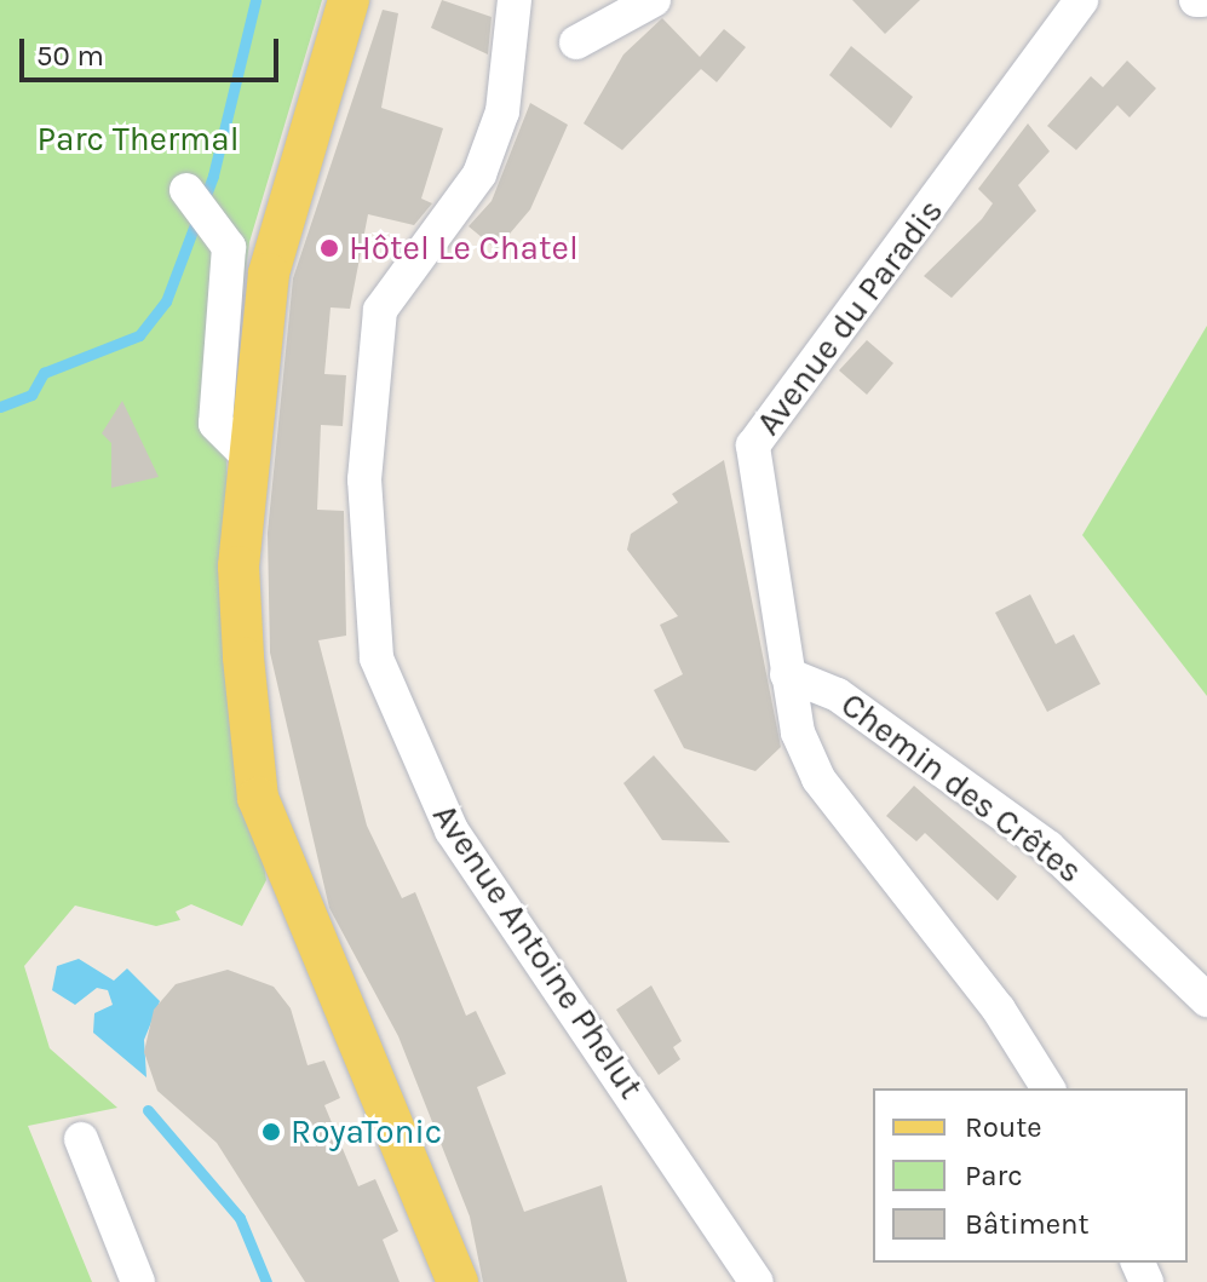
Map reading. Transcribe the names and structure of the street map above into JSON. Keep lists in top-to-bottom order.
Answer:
{
  "streets": {
    "street": ["Avenue du Paradis", "Chemin des Crêtes", "Avenue Antoine Phelut"]
  },
  "crossings": [
    ["Avenue du Paradis", "Chemin des Crêtes"]
  ],
  "parks": ["Parc Thermal"],
  "places": ["Hôtel Le Chatel", "RoyaTonic"],
  "legend": ["Route", "Parc", "Bâtiment"],
  "scale_bar": "50 m"
}
